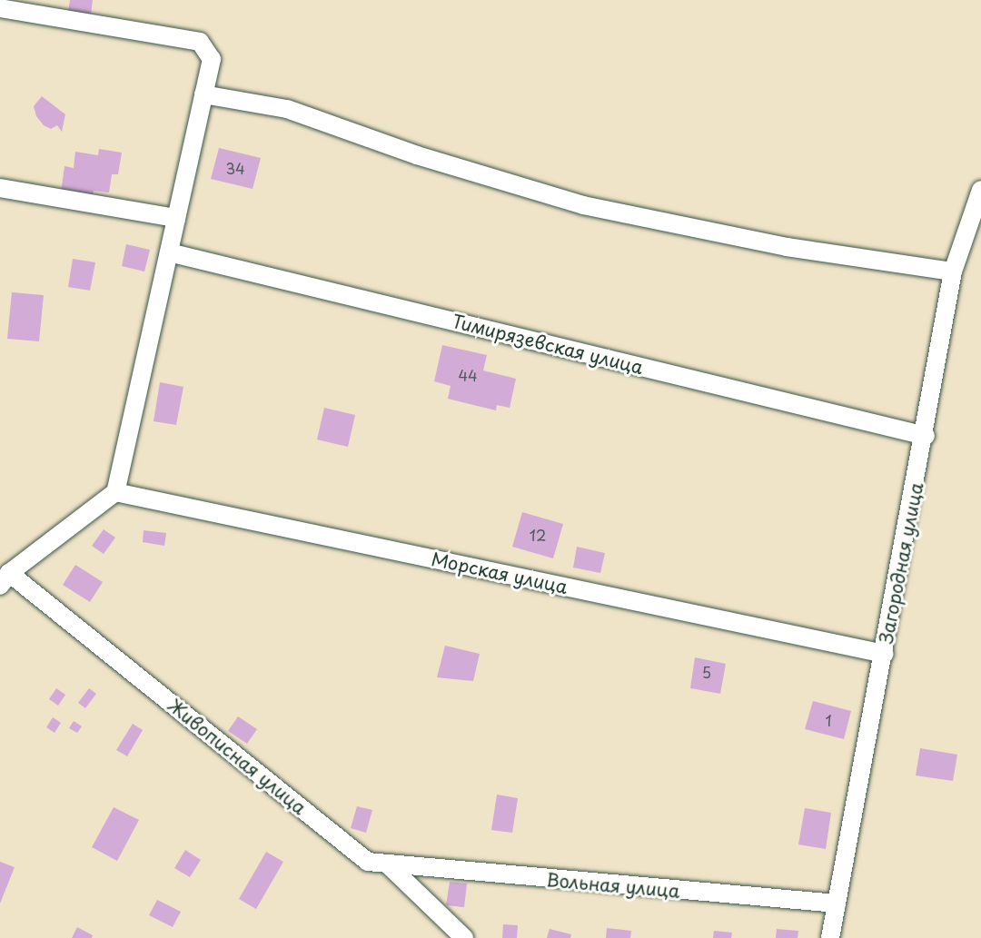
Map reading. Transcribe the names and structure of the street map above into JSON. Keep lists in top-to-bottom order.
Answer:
{
  "streets": {
    "street": [
      "Тимирязевская улица",
      "Загородная улица",
      "Морская улица",
      "Живописная улица",
      "Вольная улица"
    ]
  },
  "crossings": [
    ["Тимирязевская улица", "Загородная улица"],
    ["Загородная улица", "Морская улица"],
    ["Загородная улица", "Вольная улица"],
    ["Живописная улица", "Вольная улица"]
  ],
  "house_numbers": [
    "34",
    "44",
    "12",
    "5",
    "1"
  ]
}
